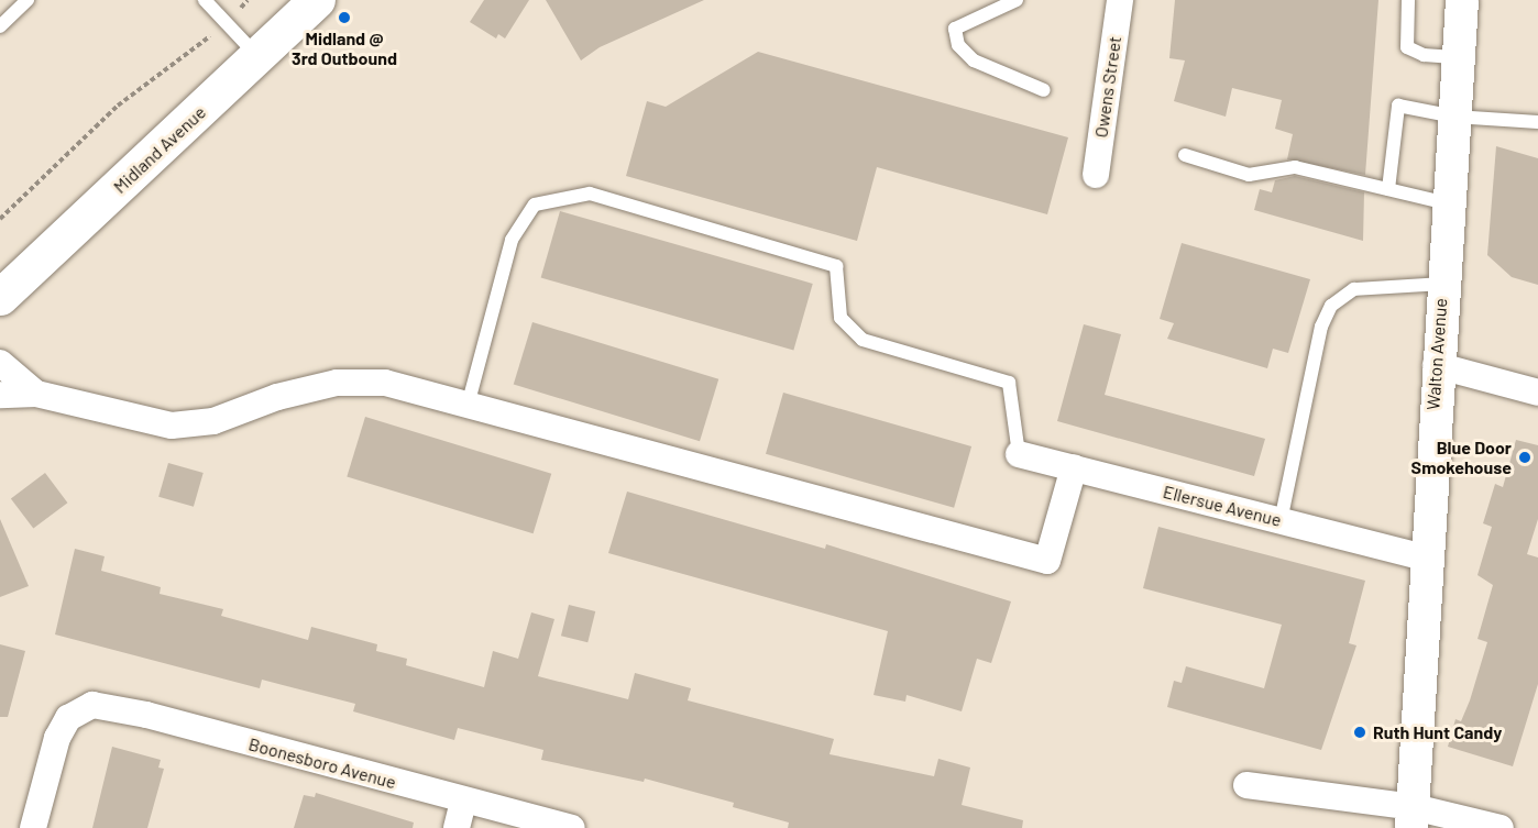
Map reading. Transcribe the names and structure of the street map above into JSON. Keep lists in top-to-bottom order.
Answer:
{
  "streets": {
    "main road": ["Midland Avenue"],
    "street": [
      "Owens Street",
      "Walton Avenue",
      "Ellersue Avenue",
      "Boonesboro Avenue"
    ]
  },
  "crossings": [
    ["Walton Avenue", "Ellersue Avenue"]
  ],
  "places": ["Midland @ 3rd Outbound", "Blue Door Smokehouse", "Ruth Hunt Candy"]
}
